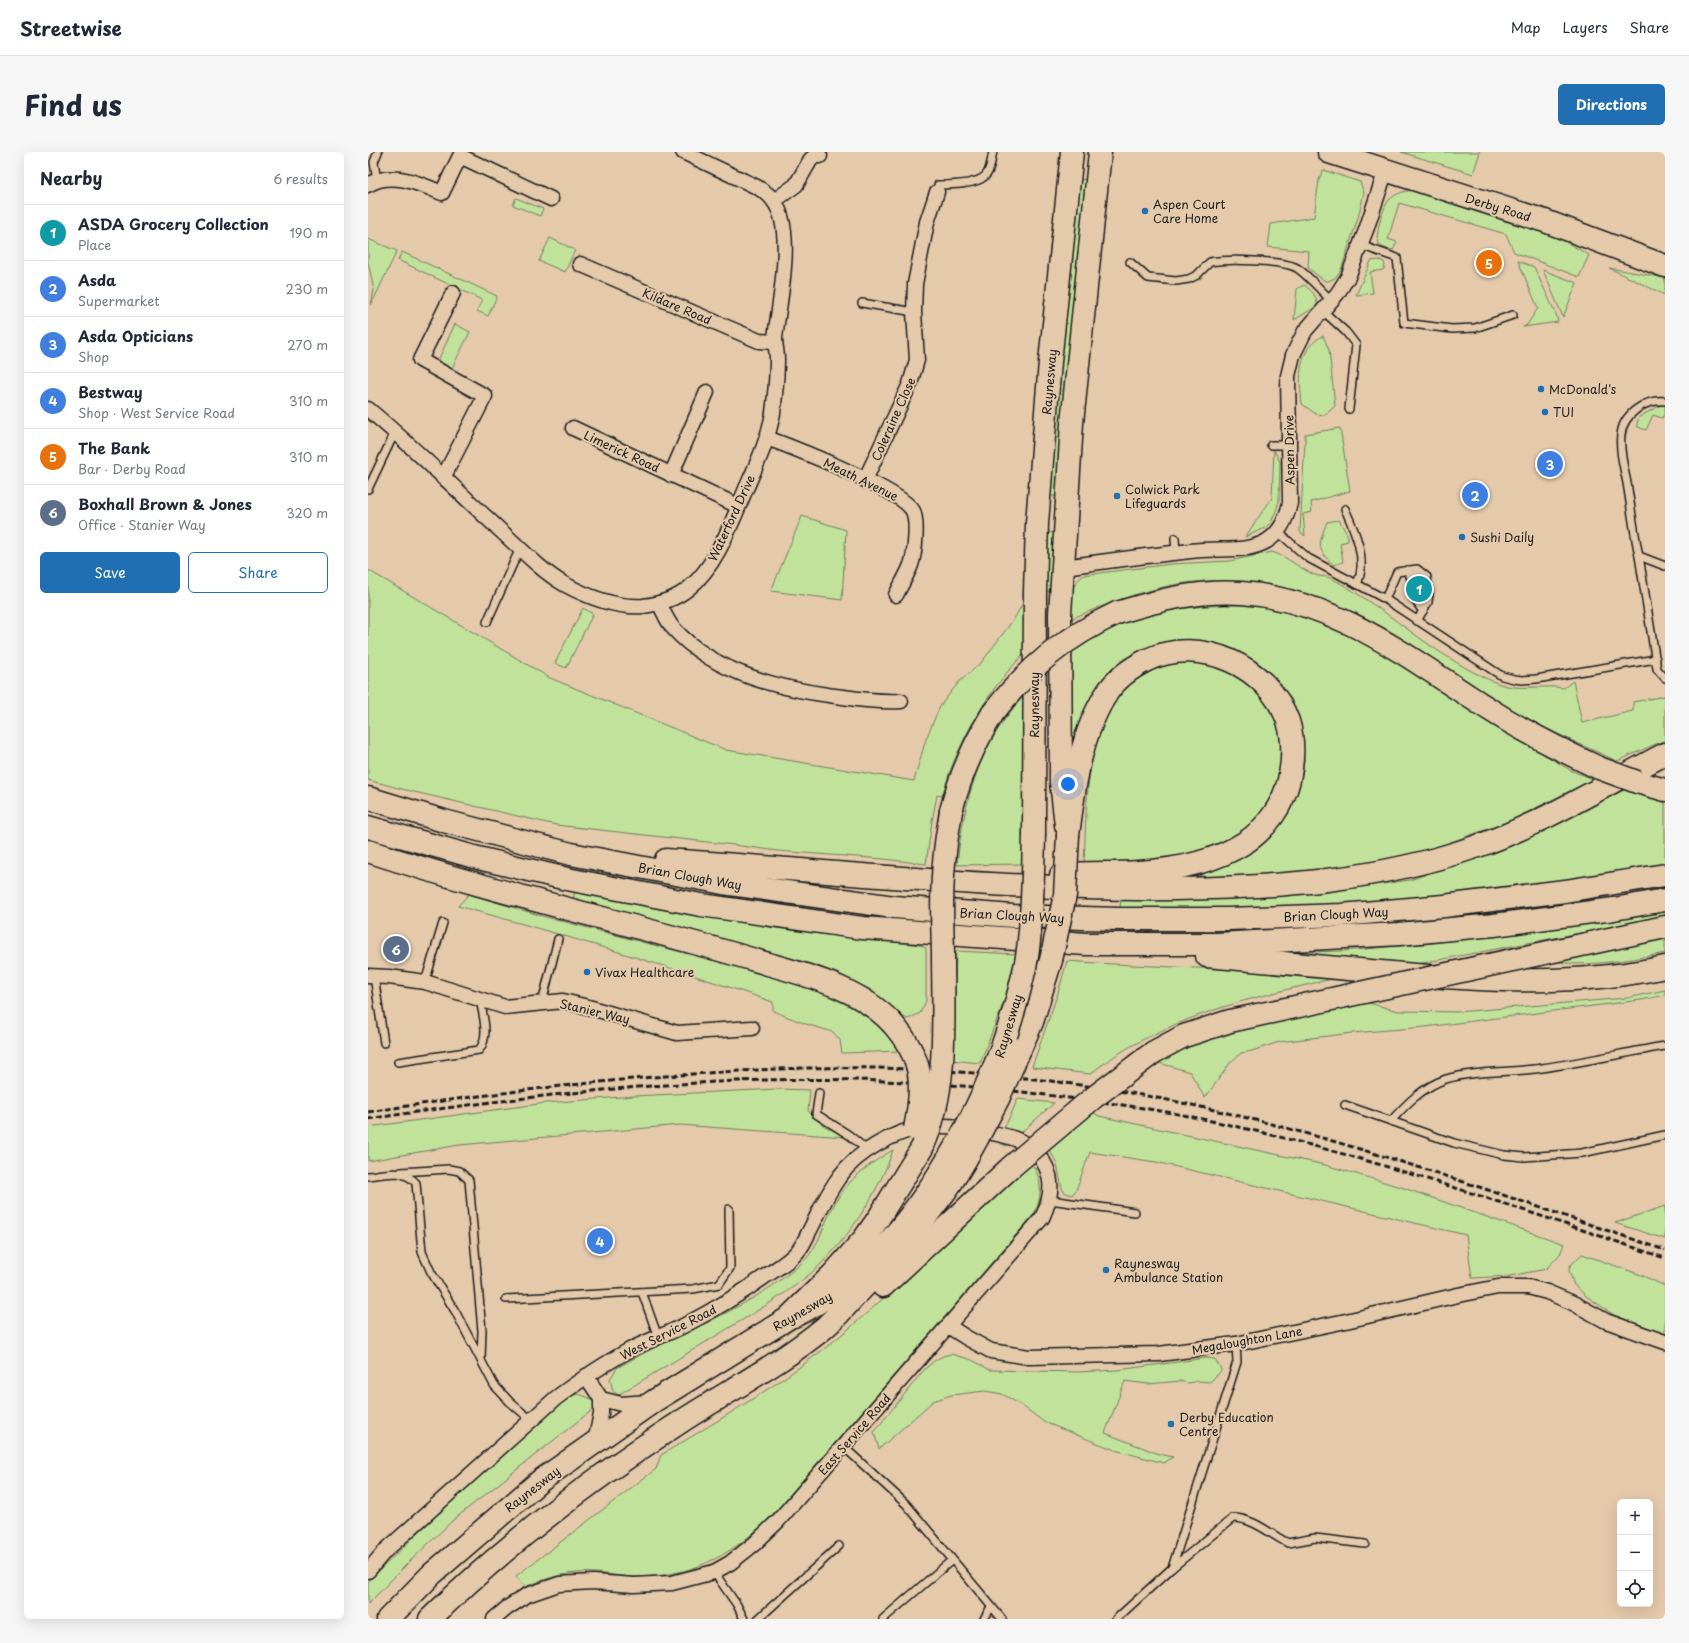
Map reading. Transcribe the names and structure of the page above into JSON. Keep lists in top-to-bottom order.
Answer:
{
  "streets": {
    "main road": ["Derby Road", "Raynesway", "Brian Clough Way"],
    "street": [
      "Kildare Road",
      "Coleraine Close",
      "Aspen Drive",
      "Limerick Road",
      "Meath Avenue",
      "Waterford Drive",
      "Stanier Way",
      "West Service Road",
      "Megaloughton Lane",
      "East Service Road"
    ]
  },
  "crossings": [
    ["Derby Road", "Aspen Drive"],
    ["Kildare Road", "Waterford Drive"],
    ["Raynesway", "Aspen Drive"],
    ["Raynesway", "West Service Road"],
    ["Raynesway", "East Service Road"],
    ["Coleraine Close", "Meath Avenue"],
    ["Limerick Road", "Waterford Drive"],
    ["Meath Avenue", "Waterford Drive"],
    ["West Service Road", "East Service Road"],
    ["Megaloughton Lane", "East Service Road"]
  ],
  "places": [
    "Aspen Court Care Home",
    "McDonald's",
    "TUI",
    "Colwick Park Lifeguards",
    "Sushi Daily",
    "Vivax Healthcare",
    "Raynesway Ambulance Station",
    "Derby Education Centre"
  ],
  "page": {
    "header": "Streetwise",
    "nav": ["Map", "Layers", "Share"],
    "title": "Find us",
    "buttons": [
      "Directions",
      ["Save", "Share"]
    ],
    "heading": ["Nearby", "6 results"],
    "list": [
      {
        "mark": "1",
        "name": "ASDA Grocery Collection",
        "note": "Place",
        "value": "190 m"
      },
      {
        "mark": "2",
        "name": "Asda",
        "note": "Supermarket",
        "value": "230 m"
      },
      {
        "mark": "3",
        "name": "Asda Opticians",
        "note": "Shop",
        "value": "270 m"
      },
      {
        "mark": "4",
        "name": "Bestway",
        "note": "Shop · West Service Road",
        "value": "310 m"
      },
      {
        "mark": "5",
        "name": "The Bank",
        "note": "Bar · Derby Road",
        "value": "310 m"
      },
      {
        "mark": "6",
        "name": "Boxhall Brown & Jones",
        "note": "Office · Stanier Way",
        "value": "320 m"
      }
    ],
    "pins": [
      "5",
      "3",
      "2",
      "1",
      "6",
      "4"
    ],
    "map_buttons": ["+", "−"]
  }
}
